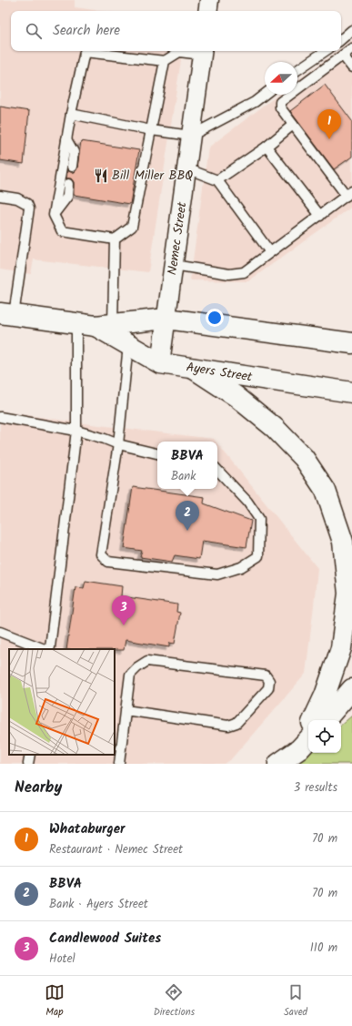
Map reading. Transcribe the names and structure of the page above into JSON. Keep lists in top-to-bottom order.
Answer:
{
  "streets": {
    "main road": ["Ayers Street"],
    "street": ["Nemec Street"]
  },
  "crossings": [
    ["Nemec Street", "Ayers Street"]
  ],
  "places": {
    "restaurant": ["Bill Miller BBQ"]
  },
  "north": "left",
  "page": {
    "search": "Search here",
    "pins": ["1", "2", "3"],
    "popup": ["BBVA", "Bank"],
    "heading": ["Nearby", "3 results"],
    "list": [
      {
        "mark": "1",
        "name": "Whataburger",
        "note": "Restaurant · Nemec Street",
        "value": "70 m"
      },
      {
        "mark": "2",
        "name": "BBVA",
        "note": "Bank · Ayers Street",
        "value": "70 m"
      },
      {
        "mark": "3",
        "name": "Candlewood Suites",
        "note": "Hotel",
        "value": "110 m"
      }
    ],
    "nav": ["Map", "Directions", "Saved"]
  }
}
